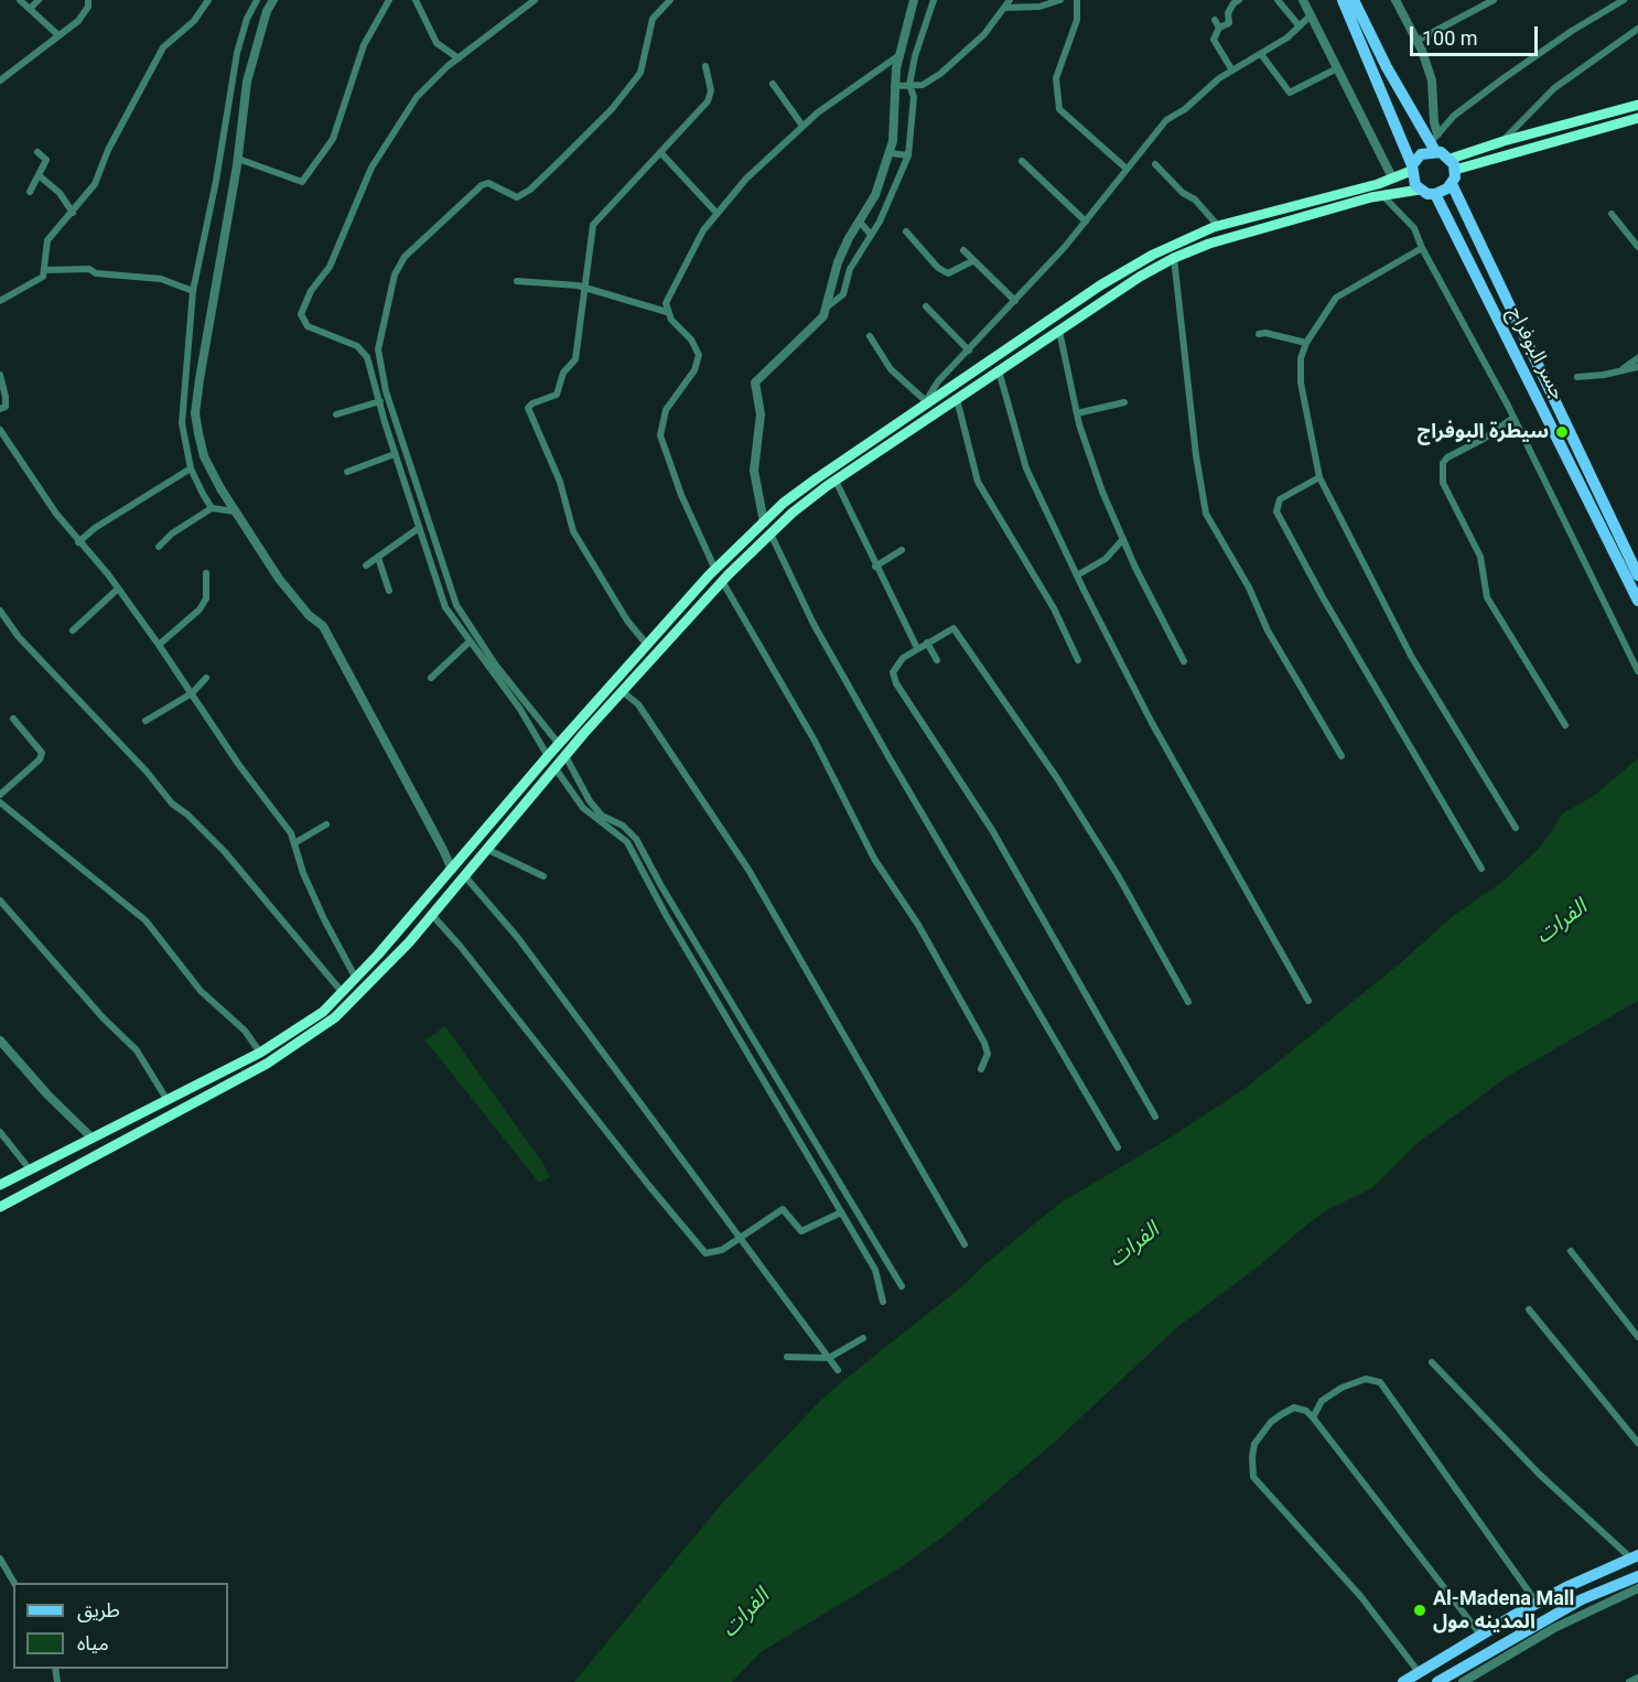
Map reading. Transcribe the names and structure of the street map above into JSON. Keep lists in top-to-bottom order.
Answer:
{
  "streets": {
    "main road": ["جسر البوفراج"]
  },
  "water": ["الفرات"],
  "places": ["سيطرة البوفراج", "Al-Madena Mall المدينه مول"],
  "legend": ["طريق", "مياه"],
  "scale_bar": "100 m"
}
